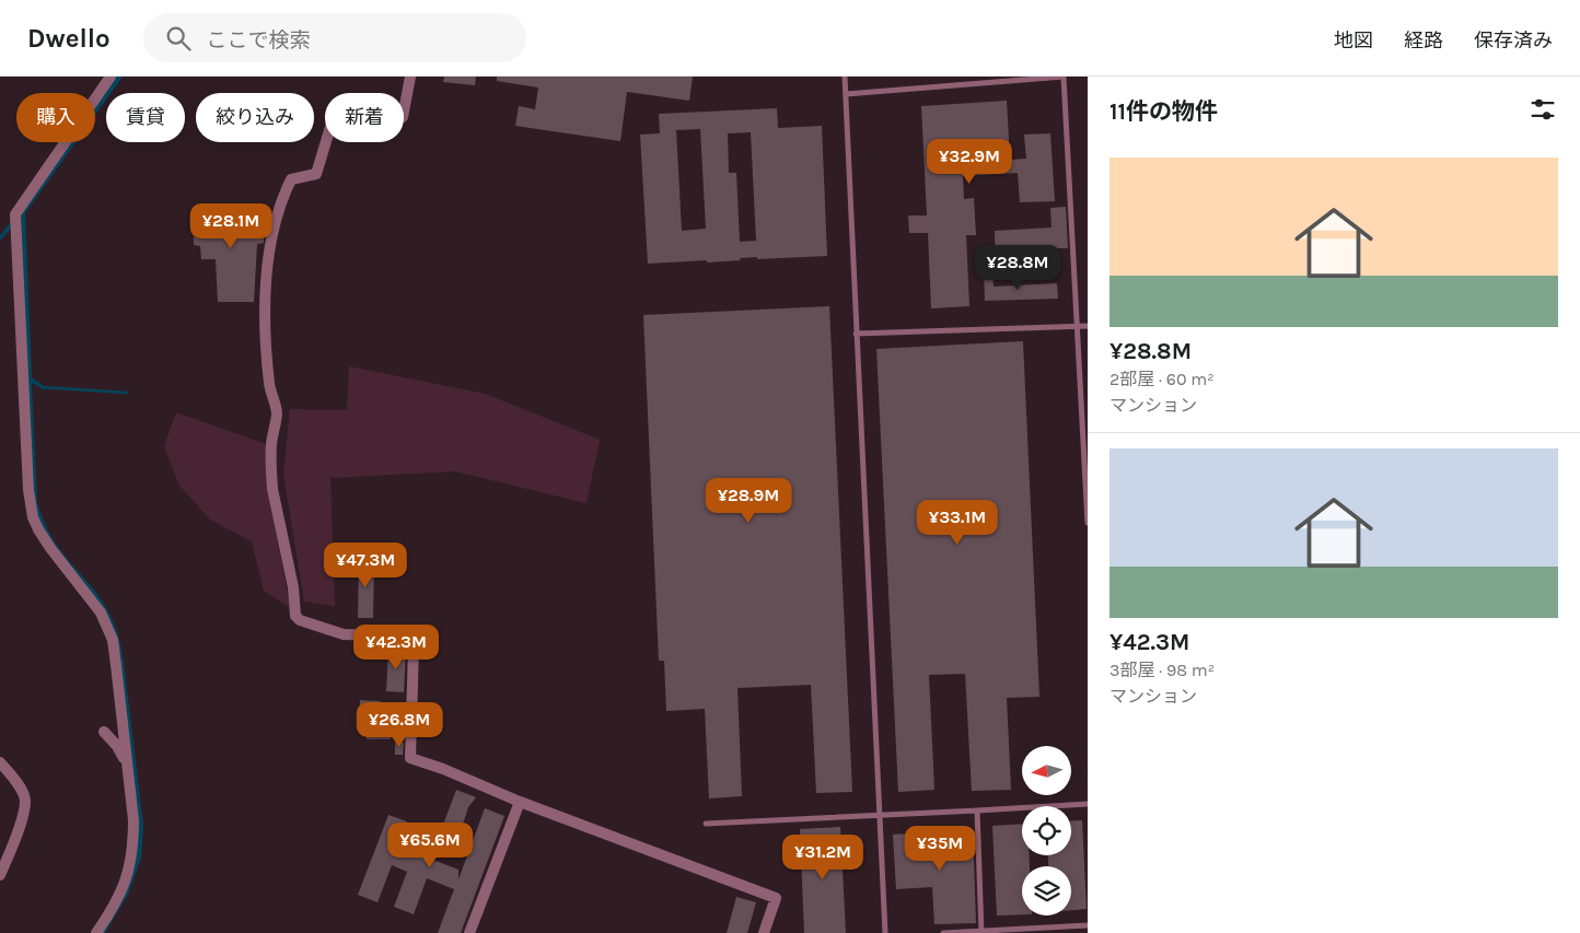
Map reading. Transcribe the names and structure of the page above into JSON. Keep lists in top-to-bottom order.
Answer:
{
  "north": "left",
  "page": {
    "header": "Dwello",
    "search": "ここで検索",
    "nav": ["地図", "経路", "保存済み"],
    "heading": "11件の物件",
    "chip": [
      "購入",
      "賃貸",
      "絞り込み",
      "新着"
    ],
    "price": [
      "¥32.9M",
      "¥28.1M",
      "¥28.8M",
      "¥28.9M",
      "¥33.1M",
      "¥47.3M",
      "¥42.3M",
      "¥26.8M",
      "¥65.6M",
      "¥35M",
      "¥31.2M"
    ],
    "list": [
      {
        "name": "¥28.8M",
        "note": "2部屋 · 60 m² · マンション"
      },
      {
        "name": "¥42.3M",
        "note": "3部屋 · 98 m² · マンション"
      }
    ]
  }
}
